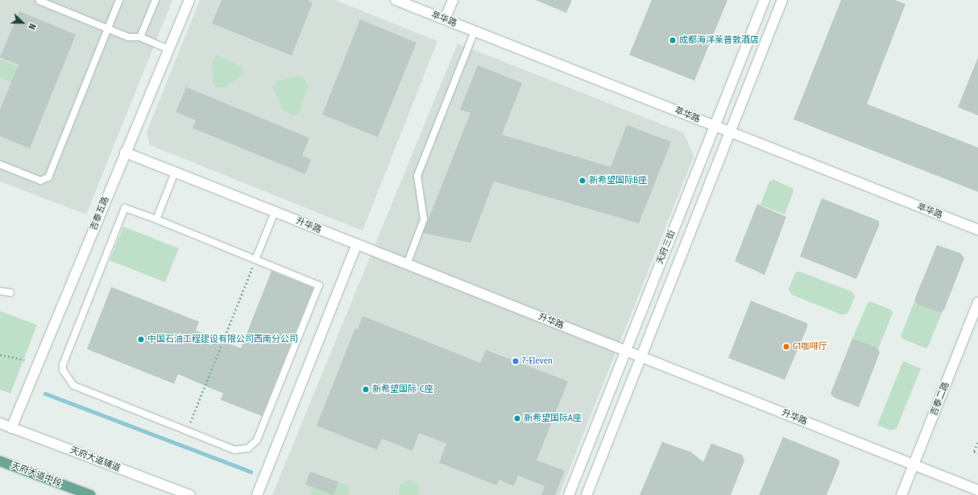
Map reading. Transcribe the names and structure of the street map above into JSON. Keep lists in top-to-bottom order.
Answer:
{
  "streets": {
    "main road": ["天府大道中段"],
    "street": [
      "萃华路",
      "吉泰五路",
      "升华路",
      "天府三街",
      "吉泰二路",
      "天府大道辅道"
    ]
  },
  "crossings": [
    ["萃华路", "天府三街"],
    ["吉泰五路", "升华路"],
    ["吉泰五路", "天府大道辅道"],
    ["升华路", "天府三街"],
    ["升华路", "吉泰二路"]
  ],
  "places": [
    "成都海洋莱普敦酒店",
    "新希望国际B座",
    "中国石油工程建设有限公司西南分公司",
    "G1咖啡厅",
    "7-Eleven",
    "新希望国际-C座",
    "新希望国际A座"
  ],
  "north": "right"
}
